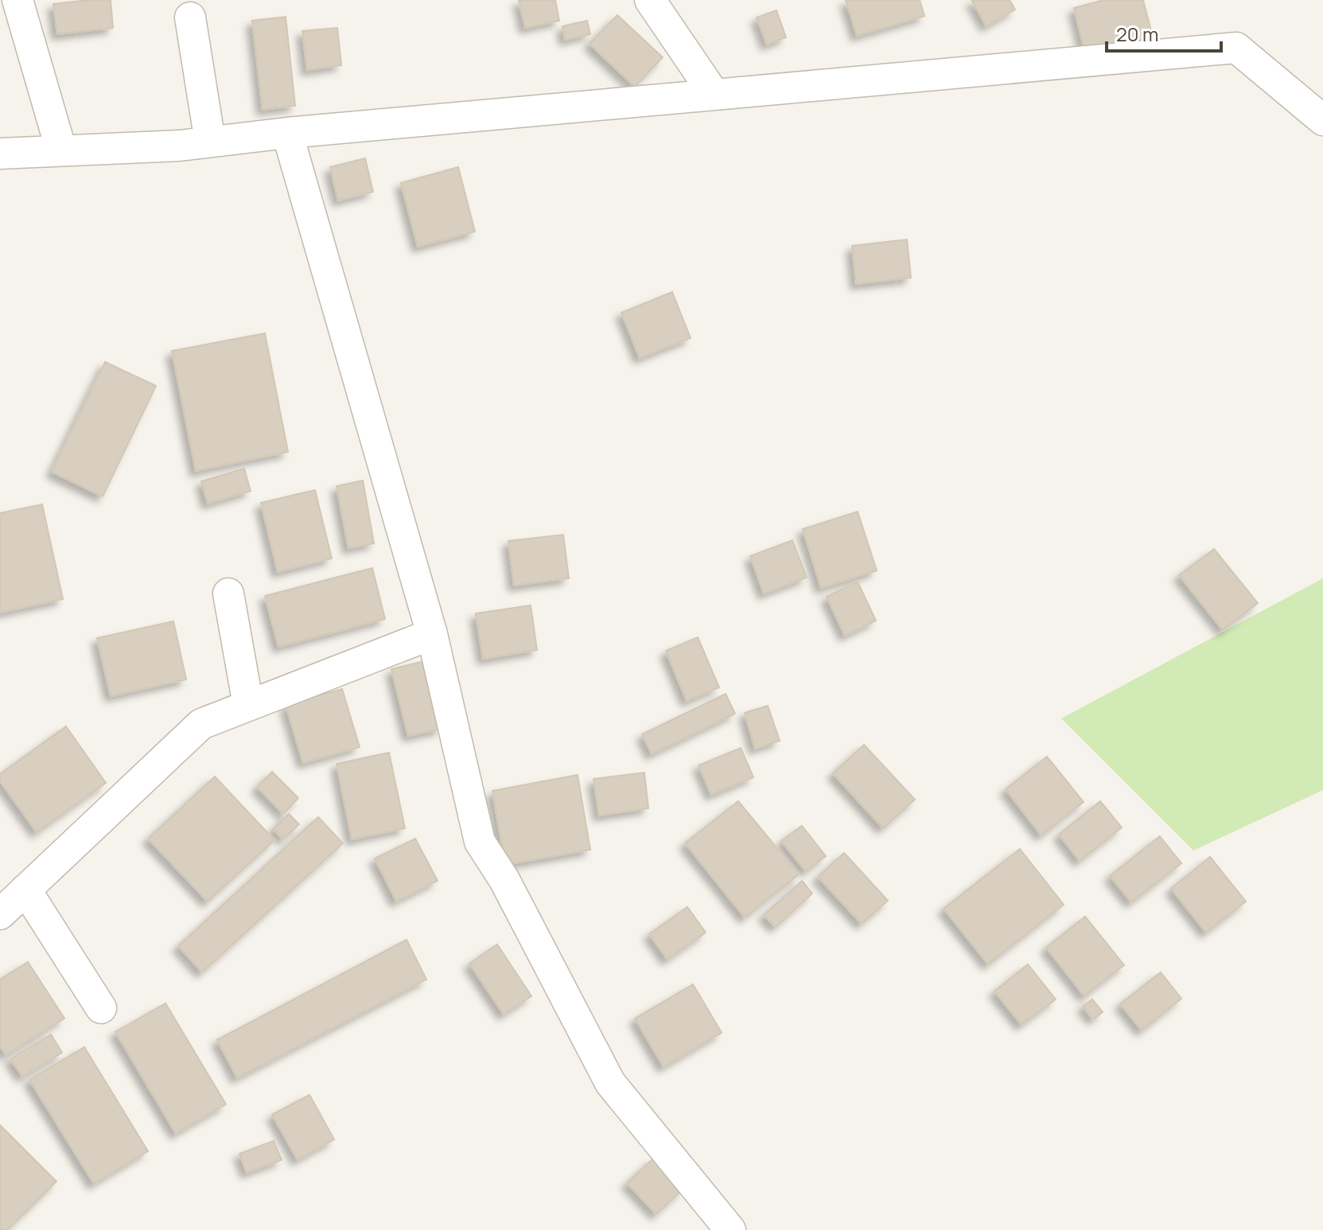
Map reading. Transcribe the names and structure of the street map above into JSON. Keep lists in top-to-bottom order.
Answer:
{
  "scale_bar": "20 m"
}
